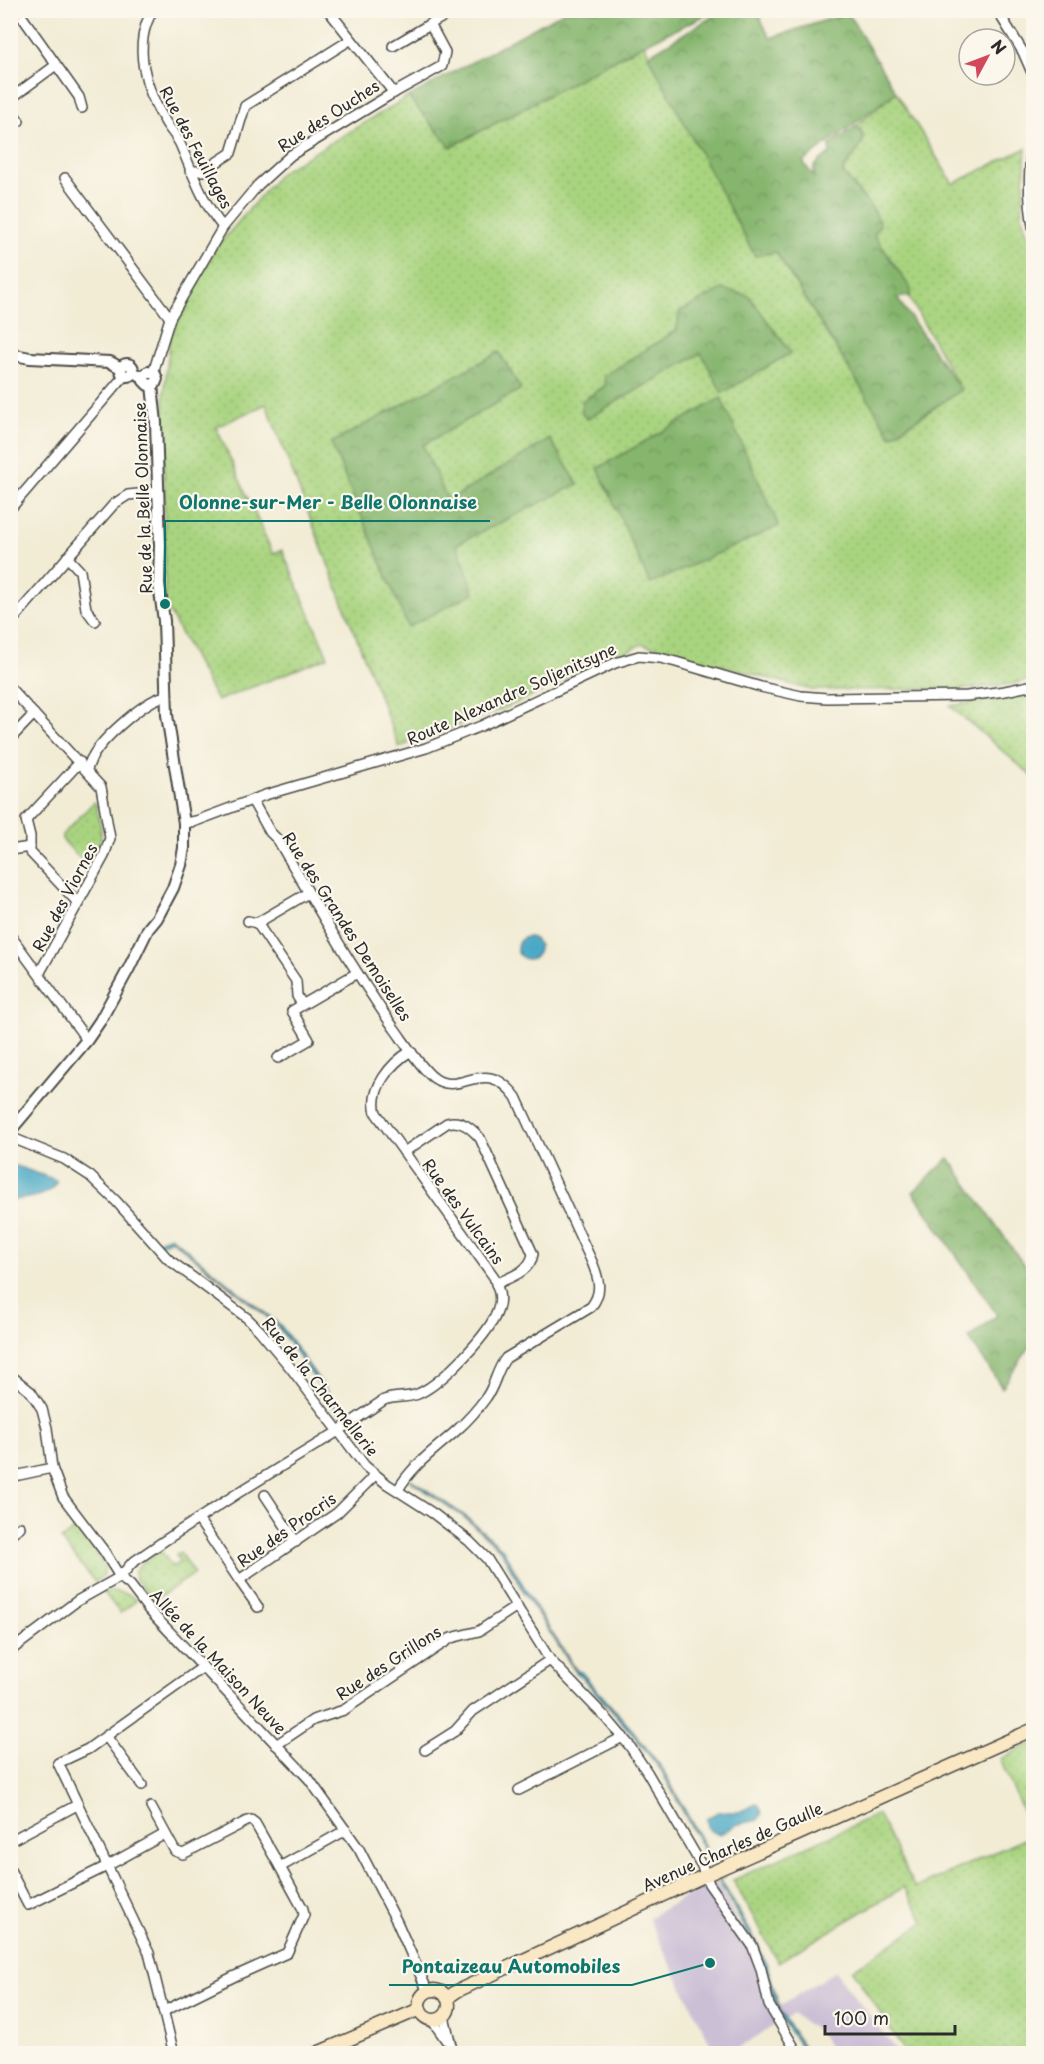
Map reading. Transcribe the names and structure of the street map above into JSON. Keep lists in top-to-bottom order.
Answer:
{
  "streets": {
    "main road": ["Avenue Charles de Gaulle"],
    "street": [
      "Rue des Ouches",
      "Rue des Feuillages",
      "Rue de la Belle Olonnaise",
      "Route Alexandre Soljenitsyne",
      "Rue des Viornes",
      "Rue des Grandes Demoiselles",
      "Rue des Vulcains",
      "Rue de la Charmellerie",
      "Rue des Procris",
      "Allée de la Maison Neuve",
      "Rue des Grillons"
    ]
  },
  "crossings": [
    ["Rue des Ouches", "Rue des Feuillages"],
    ["Rue des Ouches", "Rue de la Belle Olonnaise"],
    ["Rue de la Belle Olonnaise", "Route Alexandre Soljenitsyne"],
    ["Route Alexandre Soljenitsyne", "Rue des Grandes Demoiselles"],
    ["Rue des Grandes Demoiselles", "Rue des Vulcains"],
    ["Rue des Grandes Demoiselles", "Rue de la Charmellerie"],
    ["Rue des Vulcains", "Rue de la Charmellerie"],
    ["Rue de la Charmellerie", "Rue des Procris"],
    ["Rue de la Charmellerie", "Rue des Grillons"],
    ["Rue de la Charmellerie", "Avenue Charles de Gaulle"],
    ["Allée de la Maison Neuve", "Rue des Grillons"],
    ["Allée de la Maison Neuve", "Avenue Charles de Gaulle"]
  ],
  "places": ["Olonne-sur-Mer - Belle Olonnaise", "Pontaizeau Automobiles"],
  "scale_bar": "100 m",
  "north": "top right"
}
